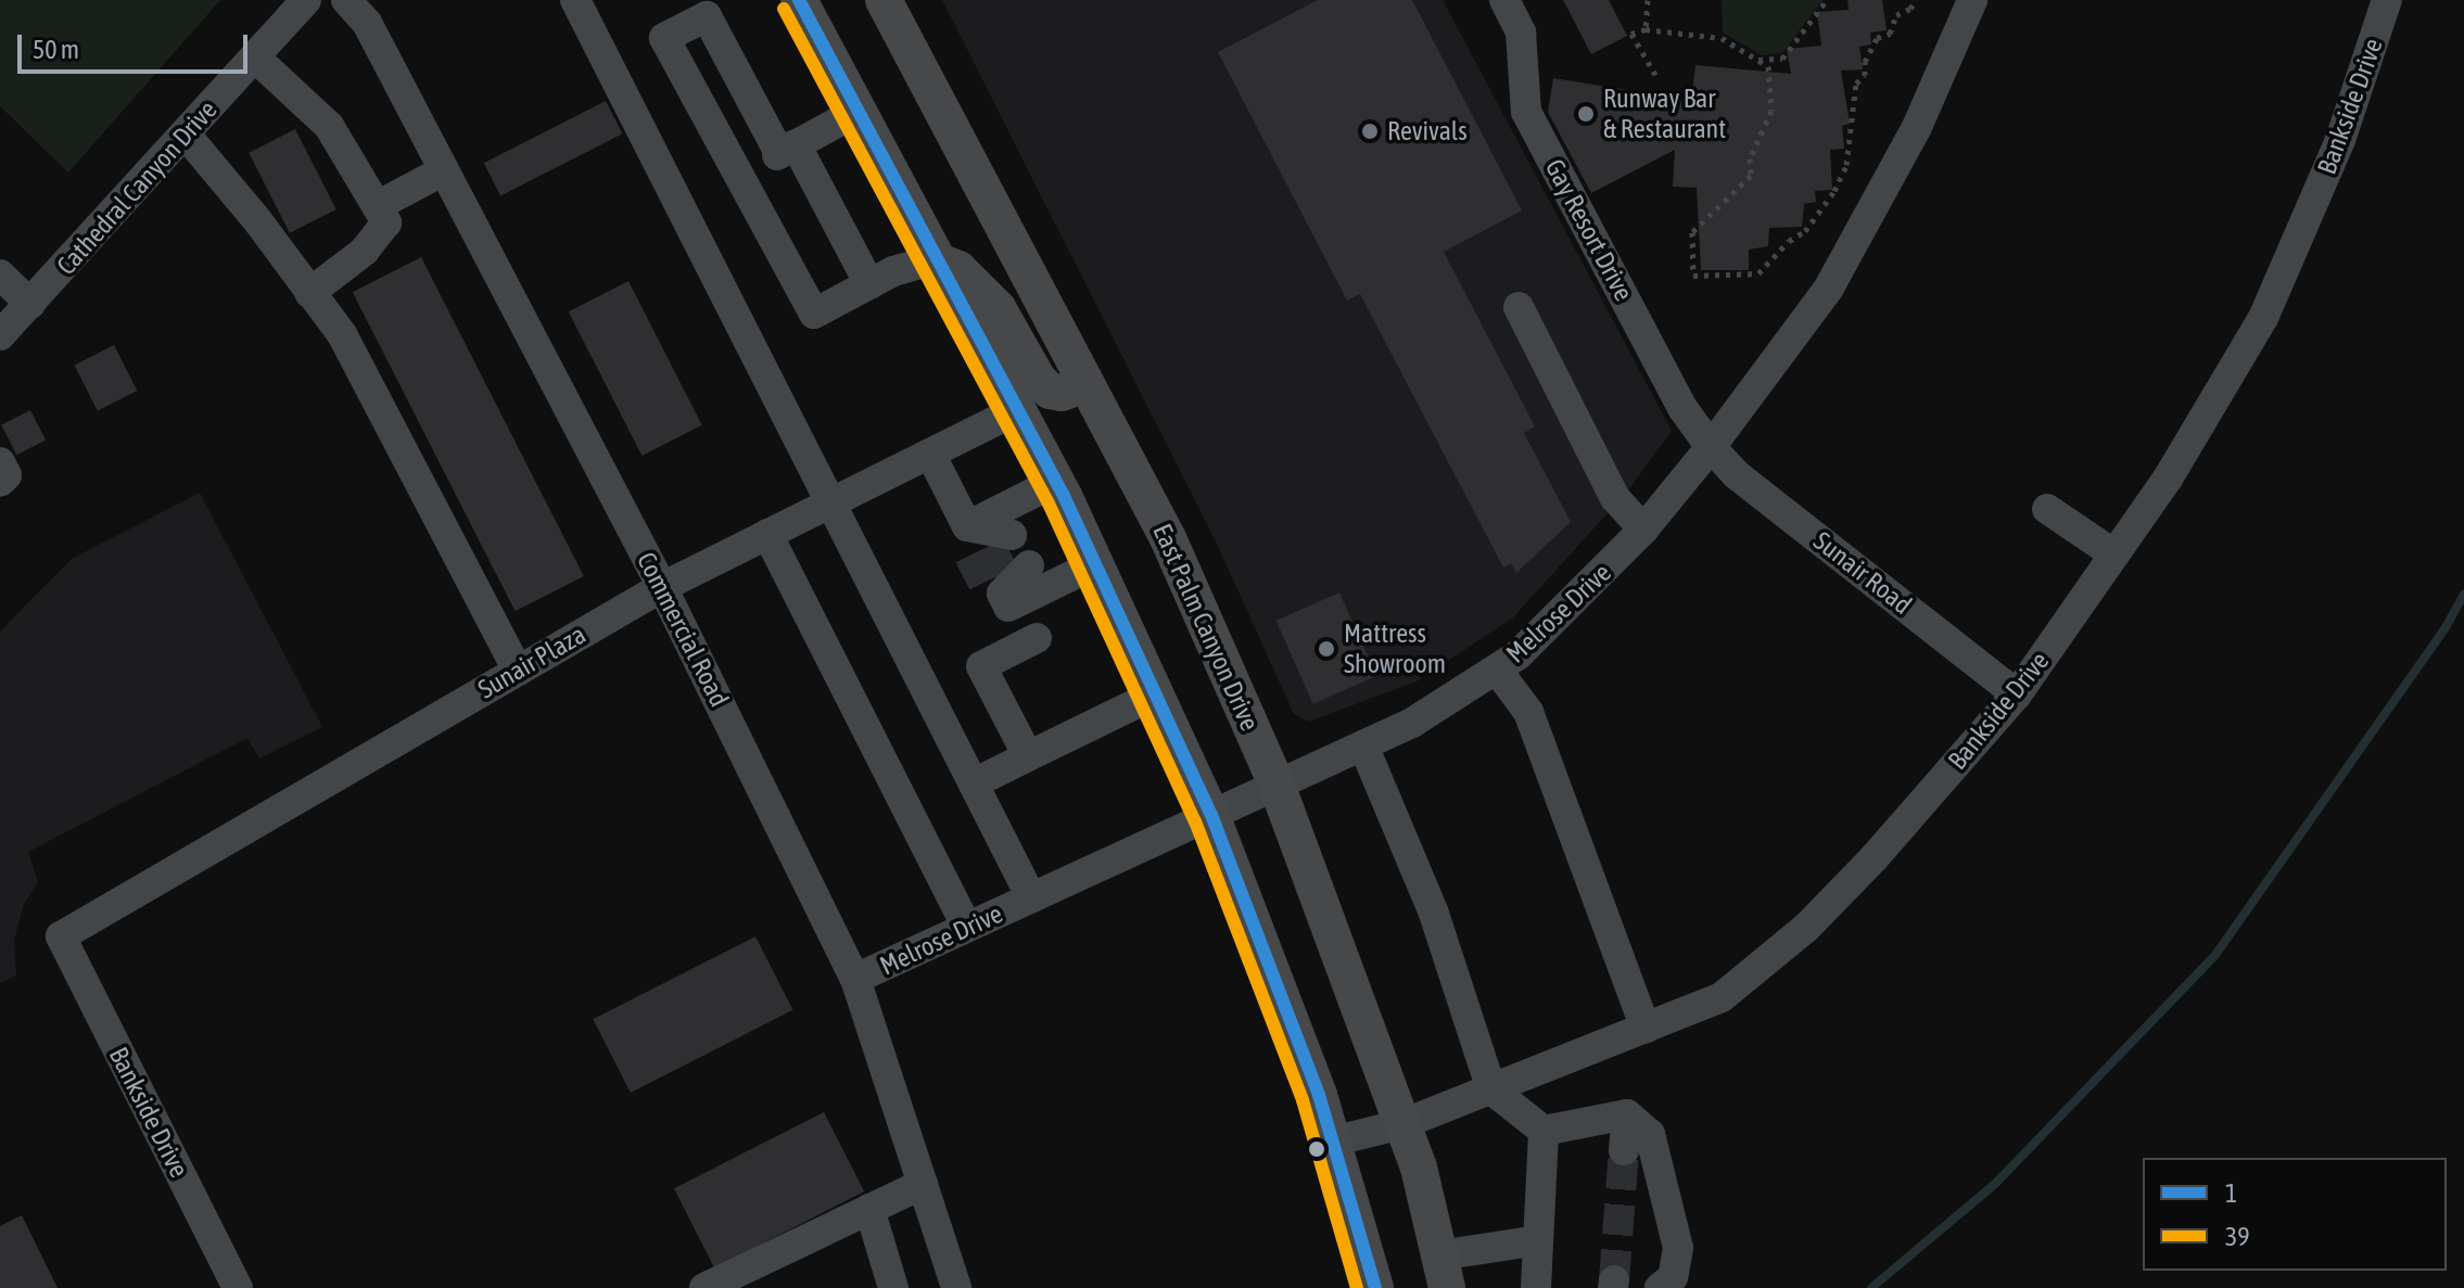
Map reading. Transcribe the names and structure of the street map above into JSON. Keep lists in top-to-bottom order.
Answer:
{
  "streets": {
    "main road": ["East Palm Canyon Drive"],
    "street": [
      "Bankside Drive",
      "Cathedral Canyon Drive",
      "Gay Resort Drive",
      "Sunair Road",
      "Melrose Drive",
      "Commercial Road",
      "Sunair Plaza"
    ]
  },
  "crossings": [
    ["Bankside Drive", "Sunair Road"],
    ["Bankside Drive", "East Palm Canyon Drive"],
    ["Bankside Drive", "Sunair Plaza"],
    ["Gay Resort Drive", "Sunair Road"],
    ["Gay Resort Drive", "Melrose Drive"],
    ["Sunair Road", "Melrose Drive"],
    ["Melrose Drive", "East Palm Canyon Drive"],
    ["Melrose Drive", "Commercial Road"],
    ["Commercial Road", "Sunair Plaza"]
  ],
  "places": ["Runway Bar & Restaurant", "Revivals", "Mattress Showroom"],
  "lines": ["transit line 1", "transit line 39"],
  "legend": ["1", "39"],
  "scale_bar": "50 m"
}
